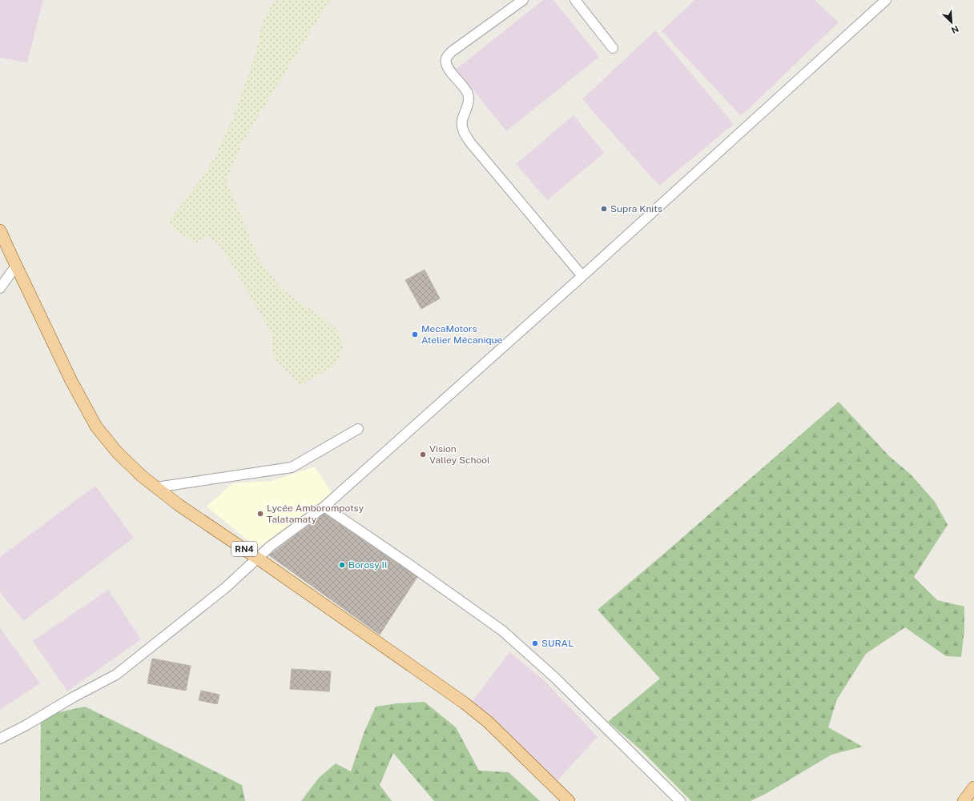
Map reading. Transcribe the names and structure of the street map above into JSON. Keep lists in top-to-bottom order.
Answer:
{
  "streets": {
    "main road": ["RN4"]
  },
  "places": [
    "Supra Knits",
    "MecaMotors Atelier Mécanique",
    "Vision Valley School",
    "Lycée Amborompotsy Talatamaty",
    "Borosy II",
    "SURAL"
  ],
  "north": "bottom right"
}
